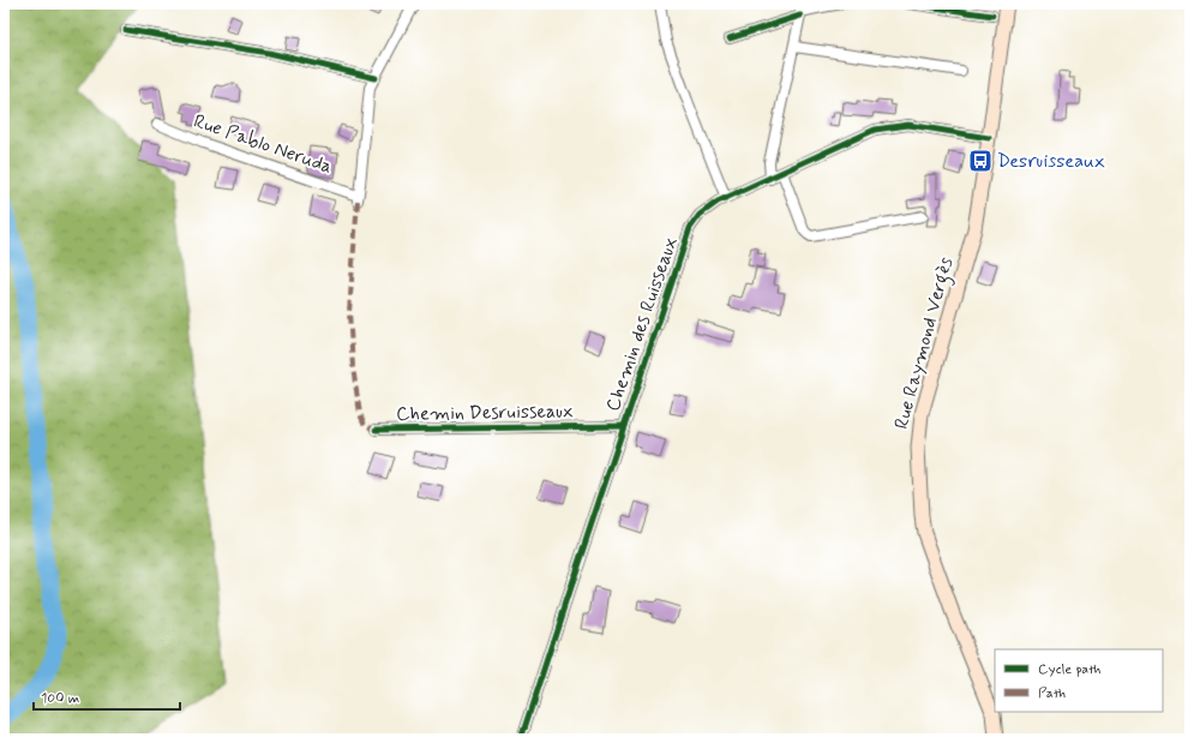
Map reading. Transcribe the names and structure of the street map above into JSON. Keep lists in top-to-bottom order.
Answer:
{
  "streets": {
    "main road": ["Rue Raymond Vergès"],
    "street": ["Rue Pablo Neruda", "Chemin des Ruisseaux", "Chemin Desruisseaux"]
  },
  "crossings": [
    ["Chemin des Ruisseaux", "Rue Raymond Vergès"],
    ["Chemin des Ruisseaux", "Chemin Desruisseaux"]
  ],
  "places": {
    "bus stop": ["Desruisseaux"]
  },
  "legend": ["Cycle path", "Path"],
  "scale_bar": "100 m"
}
